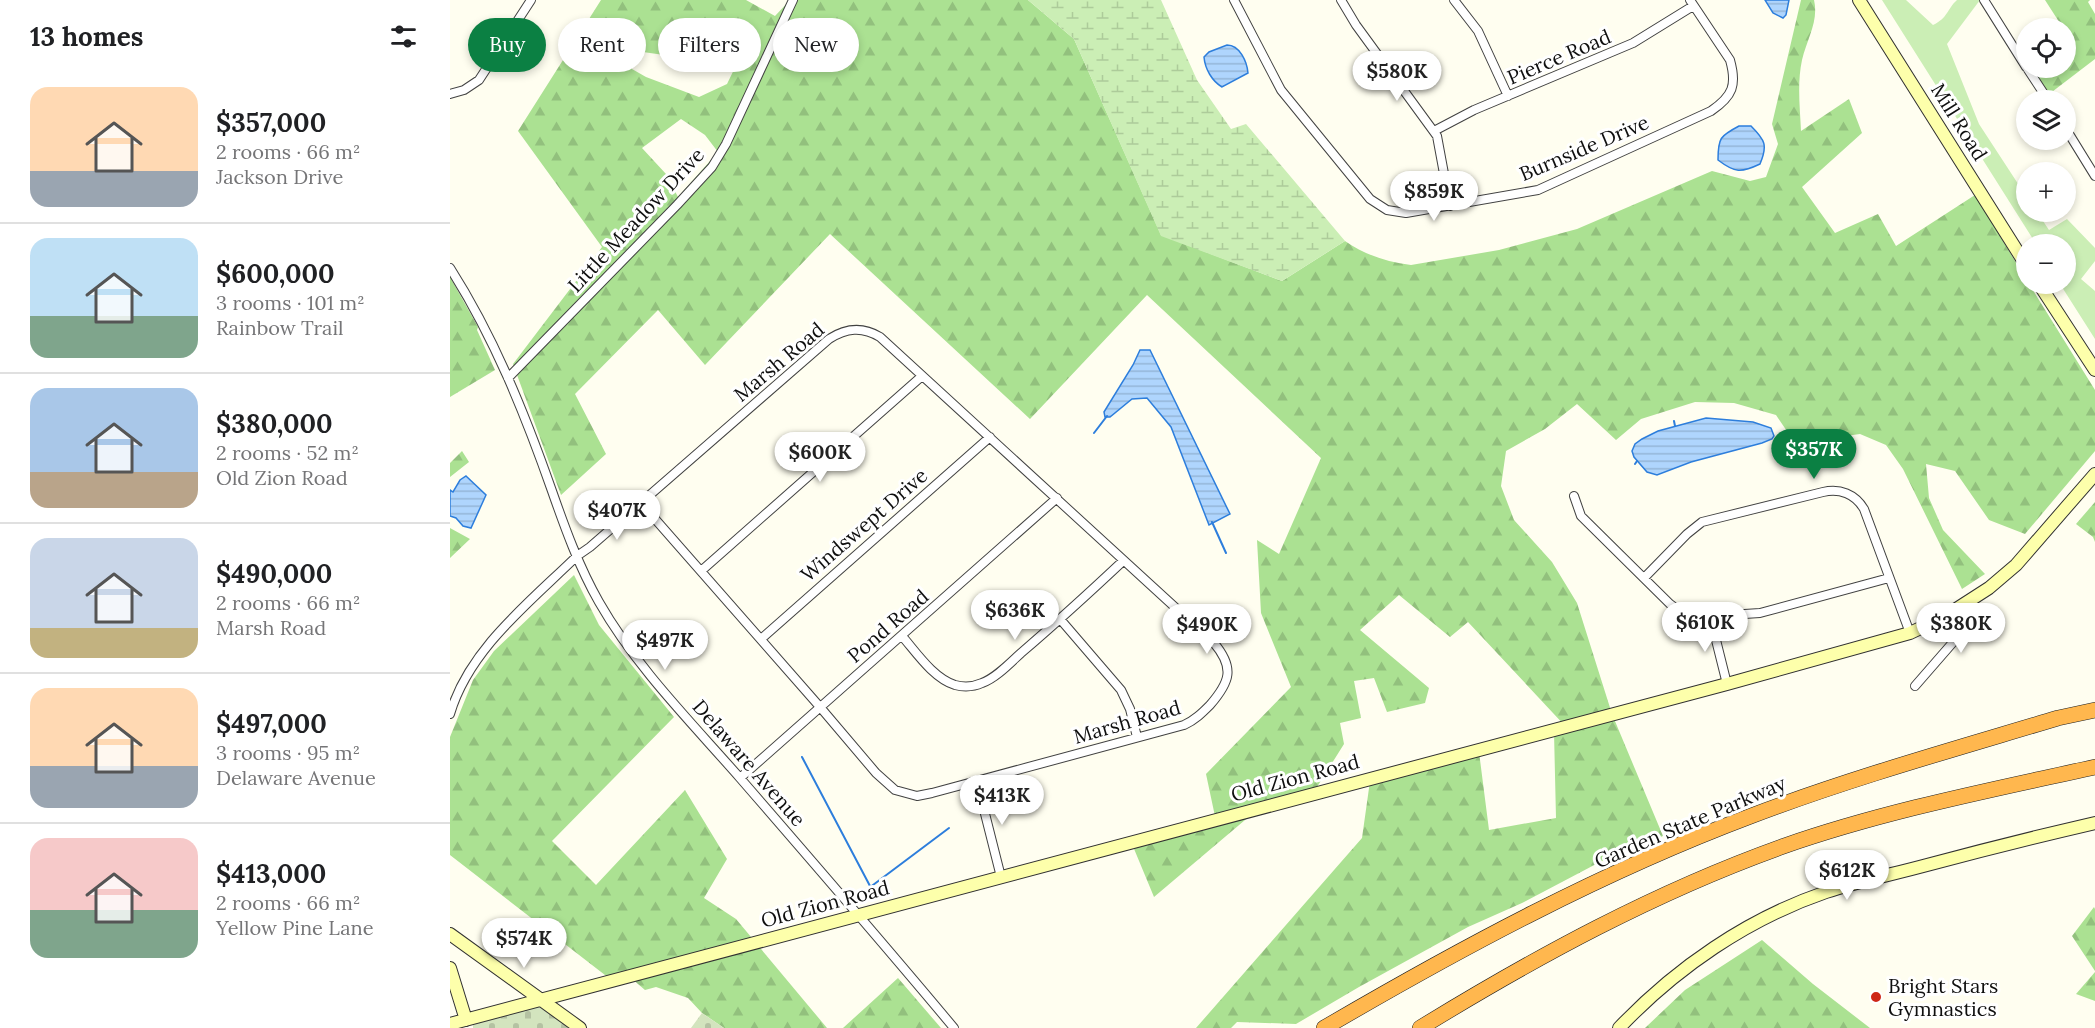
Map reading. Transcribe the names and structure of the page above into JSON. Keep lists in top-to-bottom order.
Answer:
{
  "streets": {
    "highway": ["Garden State Parkway"],
    "street": [
      "Pierce Road",
      "Mill Road",
      "Burnside Drive",
      "Little Meadow Drive",
      "Marsh Road",
      "Windswept Drive",
      "Pond Road",
      "Delaware Avenue",
      "Old Zion Road"
    ]
  },
  "crossings": [
    ["Pierce Road", "Burnside Drive"],
    ["Little Meadow Drive", "Delaware Avenue"],
    ["Marsh Road", "Windswept Drive"],
    ["Marsh Road", "Pond Road"],
    ["Marsh Road", "Delaware Avenue"],
    ["Pond Road", "Delaware Avenue"],
    ["Delaware Avenue", "Old Zion Road"]
  ],
  "places": ["Bright Stars Gymnastics"],
  "page": {
    "heading": "13 homes",
    "map_buttons": ["+", "−"],
    "chip": [
      "Buy",
      "Rent",
      "Filters",
      "New"
    ],
    "price": [
      "$580K",
      "$859K",
      "$357K",
      "$600K",
      "$407K",
      "$636K",
      "$610K",
      "$380K",
      "$490K",
      "$497K",
      "$413K",
      "$612K",
      "$574K"
    ],
    "list": [
      {
        "name": "$357,000",
        "note": "2 rooms · 66 m² · Jackson Drive"
      },
      {
        "name": "$600,000",
        "note": "3 rooms · 101 m² · Rainbow Trail"
      },
      {
        "name": "$380,000",
        "note": "2 rooms · 52 m² · Old Zion Road"
      },
      {
        "name": "$490,000",
        "note": "2 rooms · 66 m² · Marsh Road"
      },
      {
        "name": "$497,000",
        "note": "3 rooms · 95 m² · Delaware Avenue"
      },
      {
        "name": "$413,000",
        "note": "2 rooms · 66 m² · Yellow Pine Lane"
      }
    ]
  }
}
